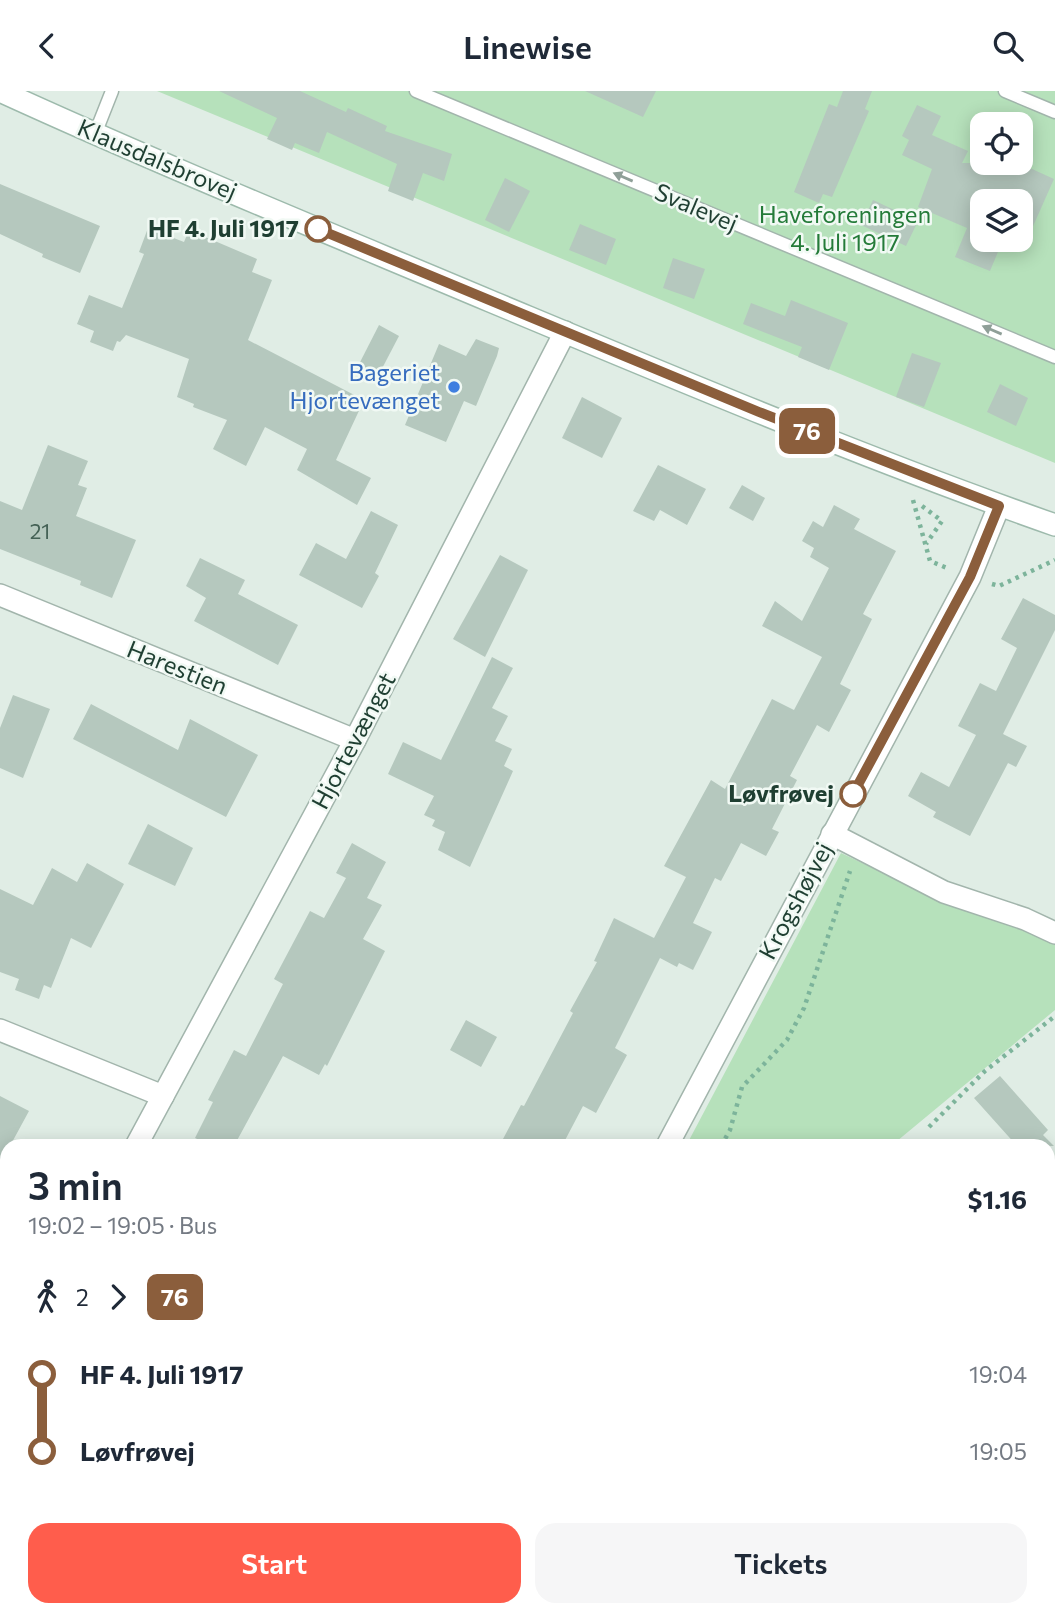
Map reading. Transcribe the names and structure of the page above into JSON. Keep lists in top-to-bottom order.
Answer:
{
  "streets": {
    "street": [
      "Klausdalsbrovej",
      "Harestien",
      "Hjortevænget",
      "Krogshøjvej"
    ],
    "lane": ["Svalevej"]
  },
  "crossings": [
    ["Klausdalsbrovej", "Hjortevænget"],
    ["Klausdalsbrovej", "Krogshøjvej"],
    ["Harestien", "Hjortevænget"]
  ],
  "one_way": ["Svalevej"],
  "parks": ["Haveforeningen 4. Juli 1917"],
  "places": ["HF 4. Juli 1917", "Bageriet Hjortevænget", "Løvfrøvej"],
  "lines": ["bus line 76"],
  "house_numbers": ["21"],
  "page": {
    "header": "Linewise",
    "on_map": "76",
    "heading": ["3 min", "19:02 – 19:05 · Bus", "$1.16"],
    "legs": ["2", "76"],
    "list": [
      {
        "name": "HF 4. Juli 1917",
        "value": "19:04"
      },
      {
        "name": "Løvfrøvej",
        "value": "19:05"
      }
    ],
    "buttons": ["Start", "Tickets"]
  }
}
